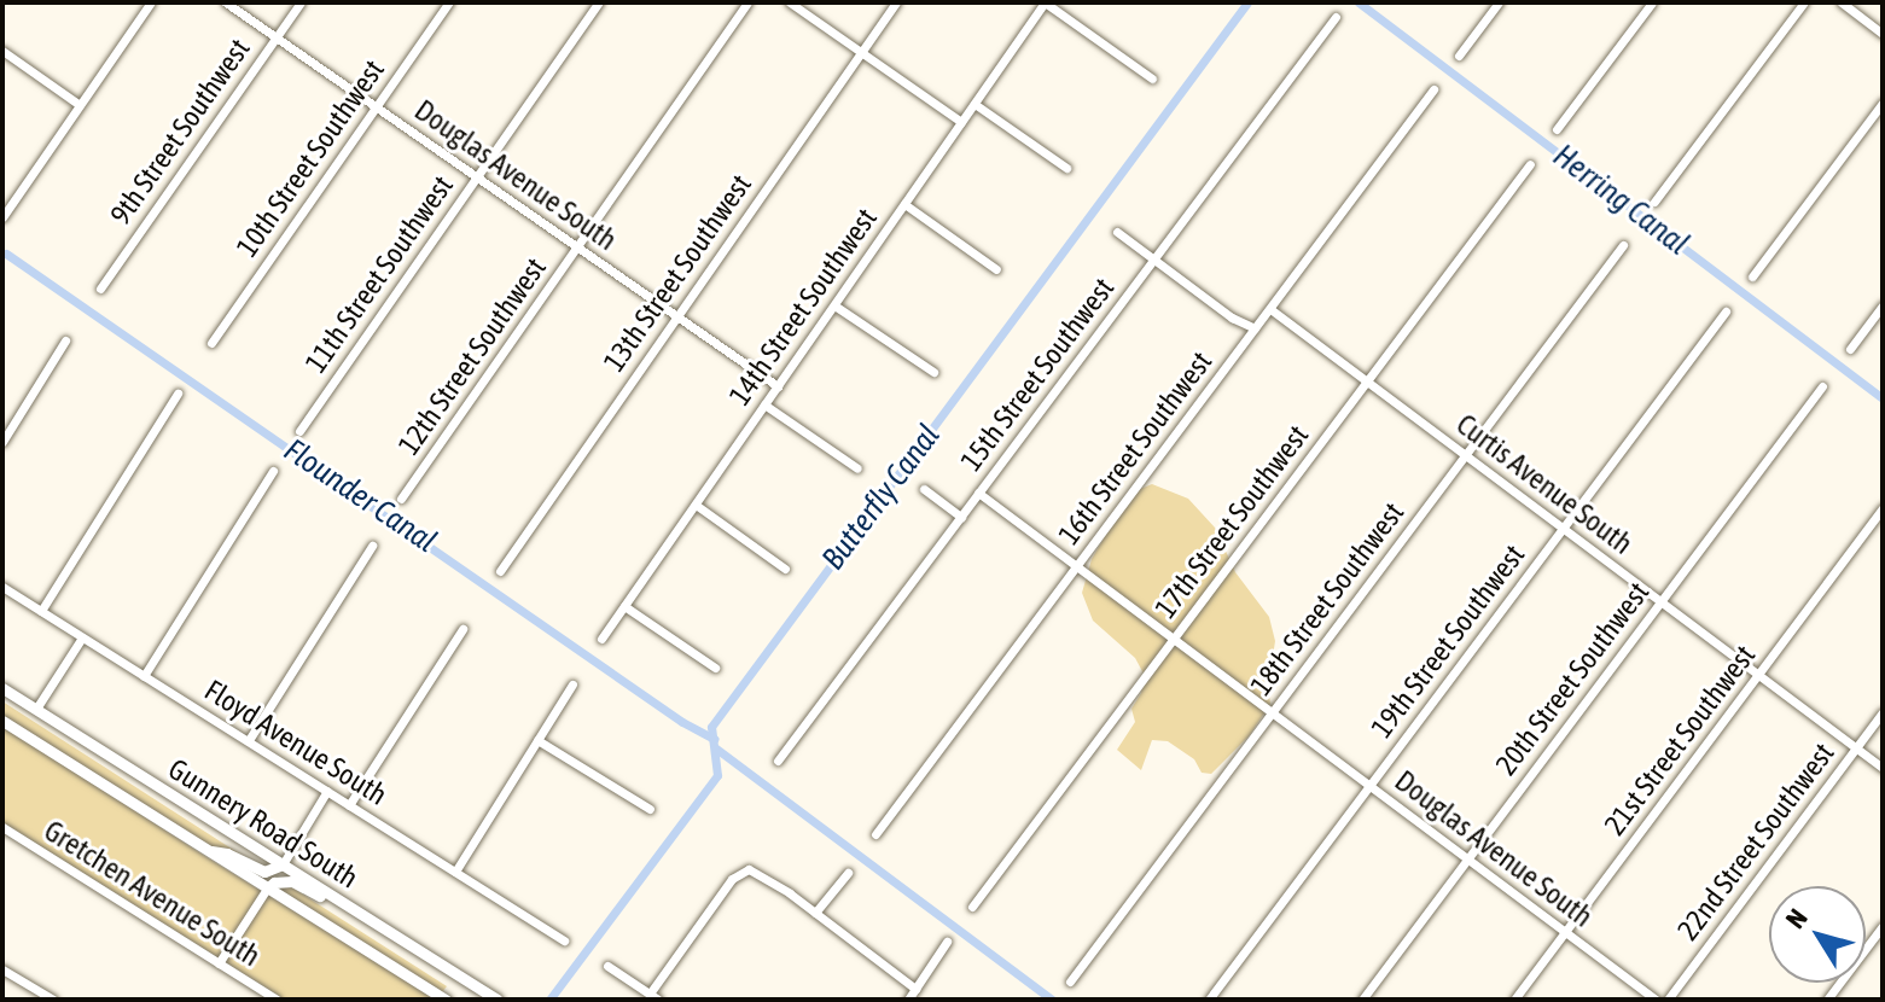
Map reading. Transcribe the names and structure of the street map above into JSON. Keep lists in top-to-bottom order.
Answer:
{
  "streets": {
    "main road": ["Gunnery Road South"],
    "street": [
      "9th Street Southwest",
      "10th Street Southwest",
      "Douglas Avenue South",
      "13th Street Southwest",
      "11th Street Southwest",
      "14th Street Southwest",
      "12th Street Southwest",
      "15th Street Southwest",
      "16th Street Southwest",
      "Curtis Avenue South",
      "17th Street Southwest",
      "18th Street Southwest",
      "19th Street Southwest",
      "20th Street Southwest",
      "21st Street Southwest",
      "Floyd Avenue South",
      "22nd Street Southwest",
      "Gretchen Avenue South"
    ]
  },
  "crossings": [
    ["9th Street Southwest", "Douglas Avenue South"],
    ["10th Street Southwest", "Douglas Avenue South"],
    ["Douglas Avenue South", "13th Street Southwest"],
    ["Douglas Avenue South", "11th Street Southwest"],
    ["Douglas Avenue South", "14th Street Southwest"],
    ["Douglas Avenue South", "12th Street Southwest"],
    ["Douglas Avenue South", "15th Street Southwest"],
    ["Douglas Avenue South", "16th Street Southwest"],
    ["Douglas Avenue South", "17th Street Southwest"],
    ["Douglas Avenue South", "18th Street Southwest"],
    ["Douglas Avenue South", "19th Street Southwest"],
    ["Douglas Avenue South", "20th Street Southwest"],
    ["Douglas Avenue South", "21st Street Southwest"],
    ["16th Street Southwest", "Curtis Avenue South"],
    ["Curtis Avenue South", "17th Street Southwest"],
    ["Curtis Avenue South", "18th Street Southwest"],
    ["Curtis Avenue South", "19th Street Southwest"],
    ["Curtis Avenue South", "20th Street Southwest"],
    ["Curtis Avenue South", "21st Street Southwest"],
    ["Curtis Avenue South", "22nd Street Southwest"]
  ],
  "water": ["Herring Canal", "Flounder Canal", "Butterfly Canal"],
  "north": "top left"
}
